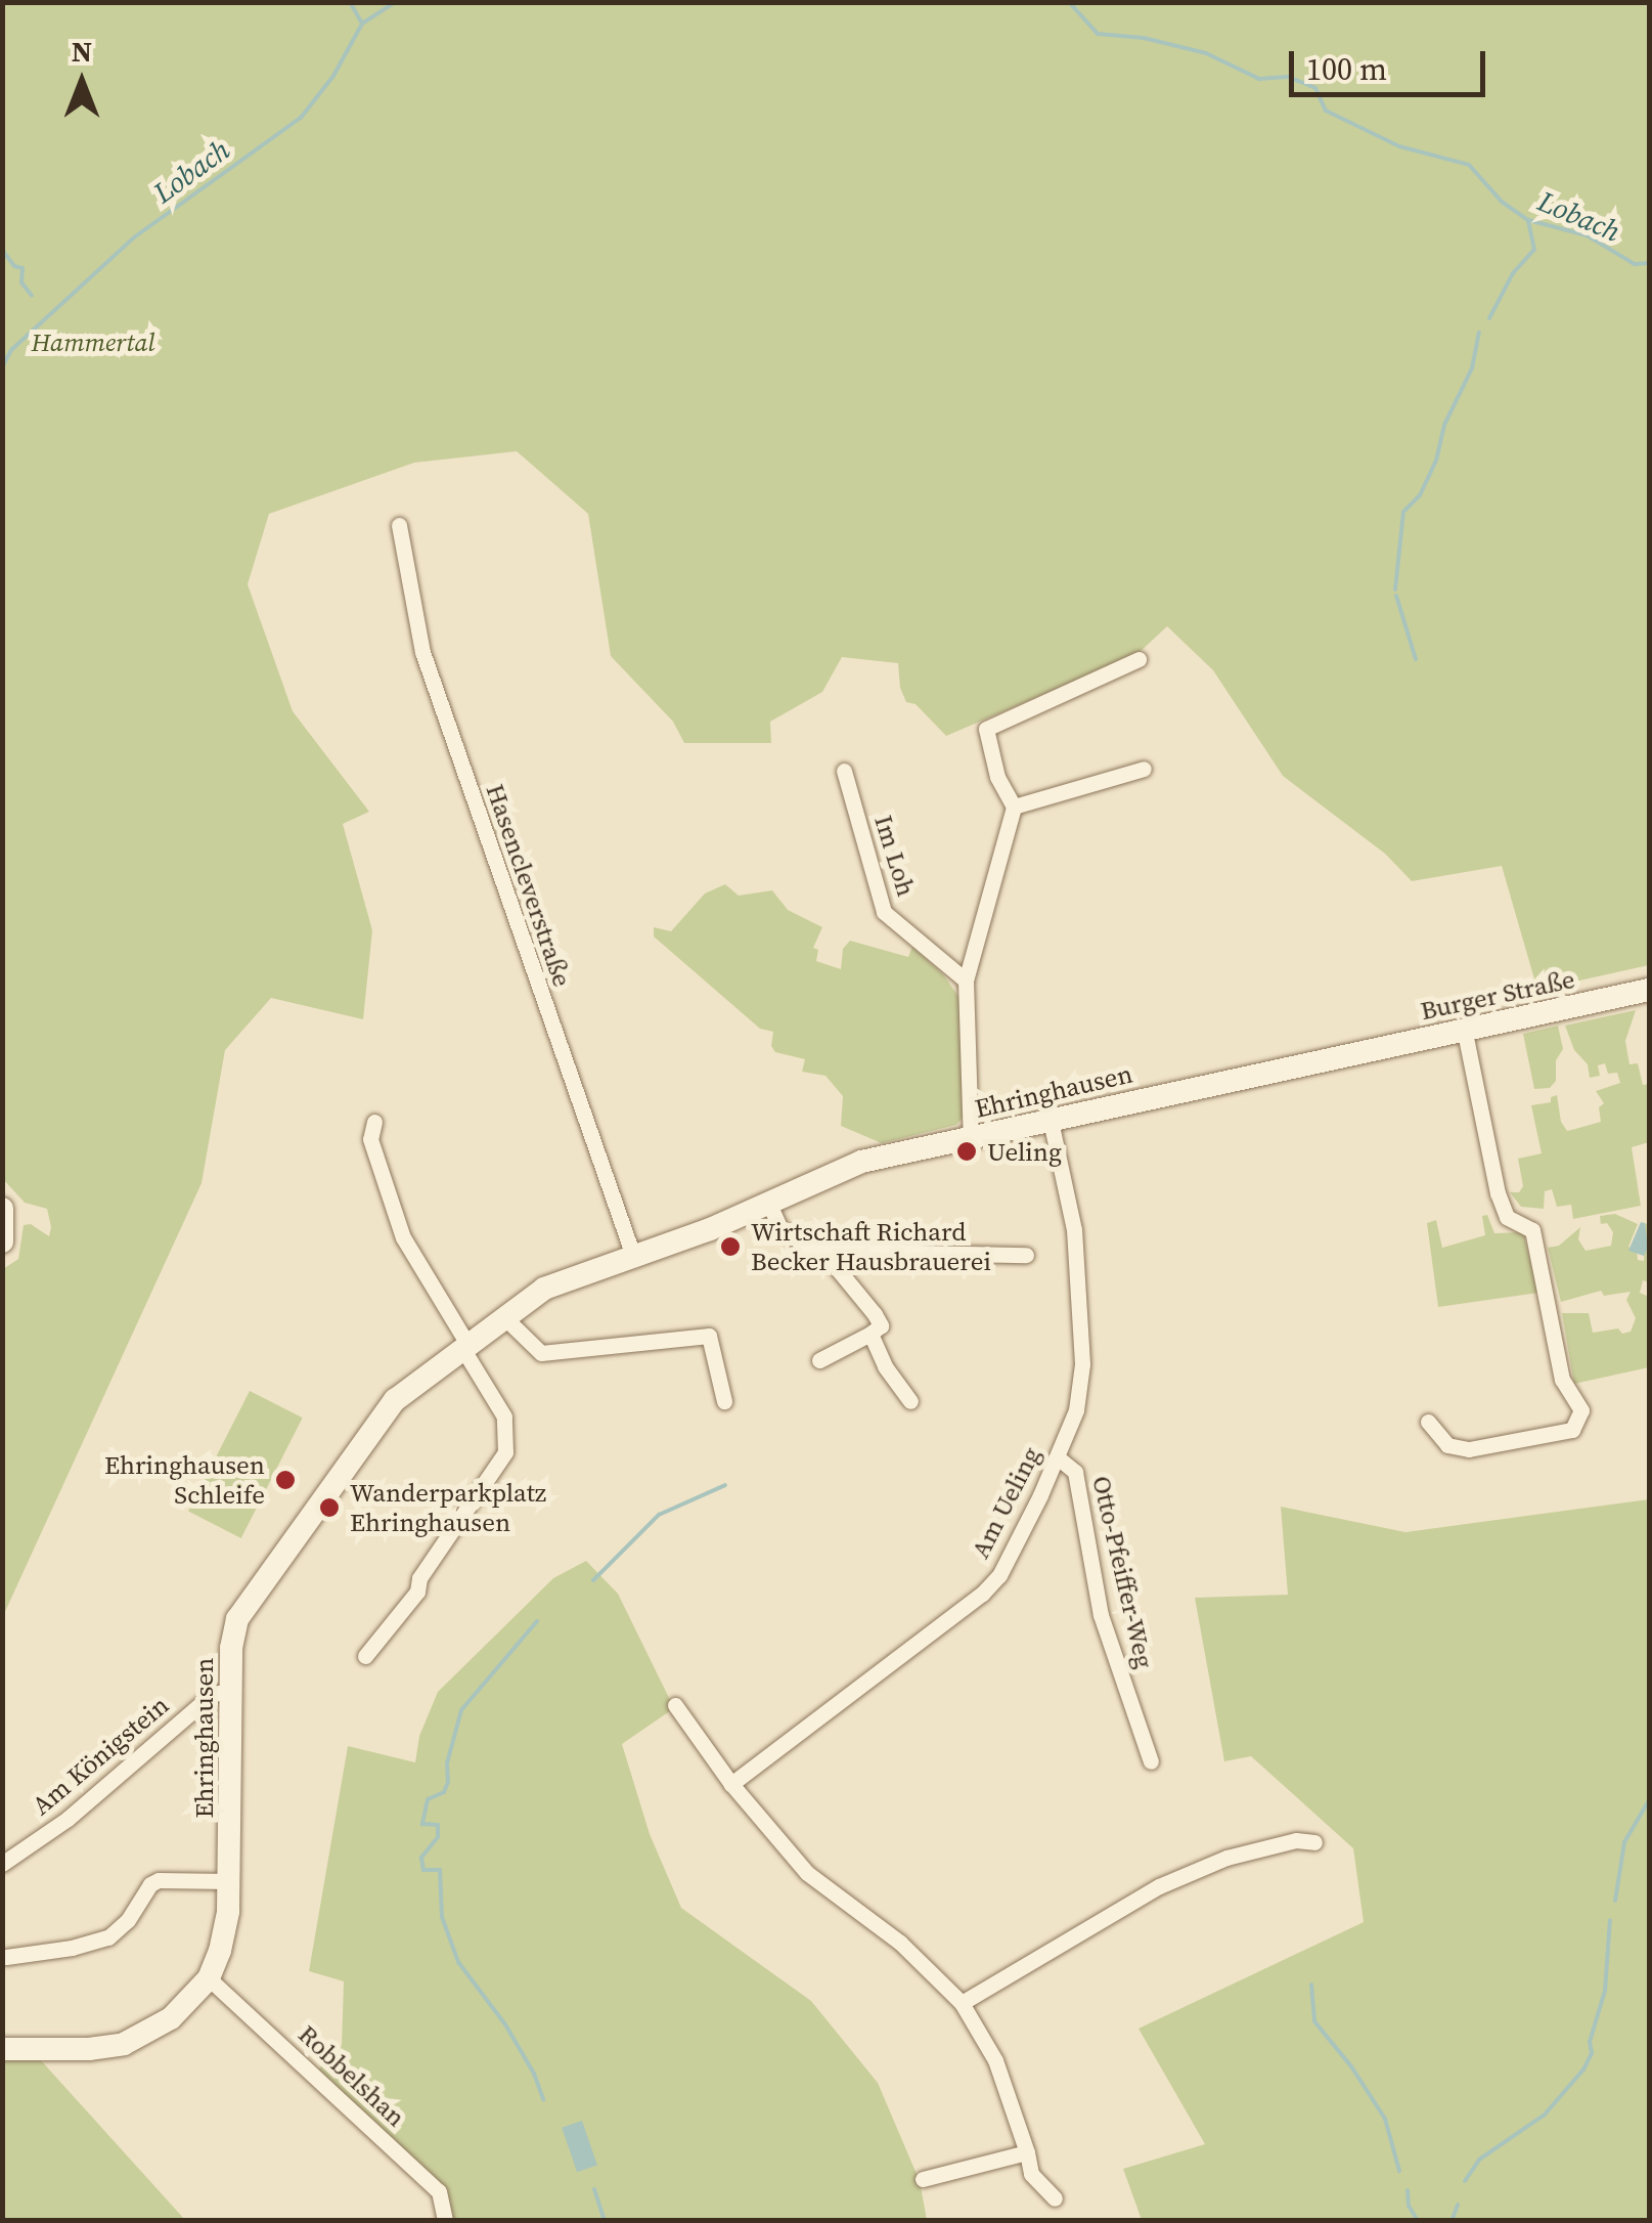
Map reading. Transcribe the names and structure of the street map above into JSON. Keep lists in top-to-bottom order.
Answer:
{
  "streets": {
    "main road": ["Burger Straße", "Ehringhausen"],
    "street": [
      "Im Loh",
      "Hasencleverstraße",
      "Am Ueling",
      "Otto-Pfeiffer-Weg",
      "Am Königstein",
      "Robbelshan"
    ]
  },
  "crossings": [
    ["Hasencleverstraße", "Ehringhausen"],
    ["Burger Straße", "Ehringhausen"],
    ["Ehringhausen", "Am Ueling"],
    ["Ehringhausen", "Am Königstein"],
    ["Ehringhausen", "Robbelshan"],
    ["Am Ueling", "Otto-Pfeiffer-Weg"]
  ],
  "water": ["Lobach"],
  "parks": ["Hammertal"],
  "places": [
    "Ueling",
    "Wirtschaft Richard Becker Hausbrauerei",
    "Ehringhausen Schleife",
    "Wanderparkplatz Ehringhausen"
  ],
  "scale_bar": "100 m",
  "north": "top"
}
